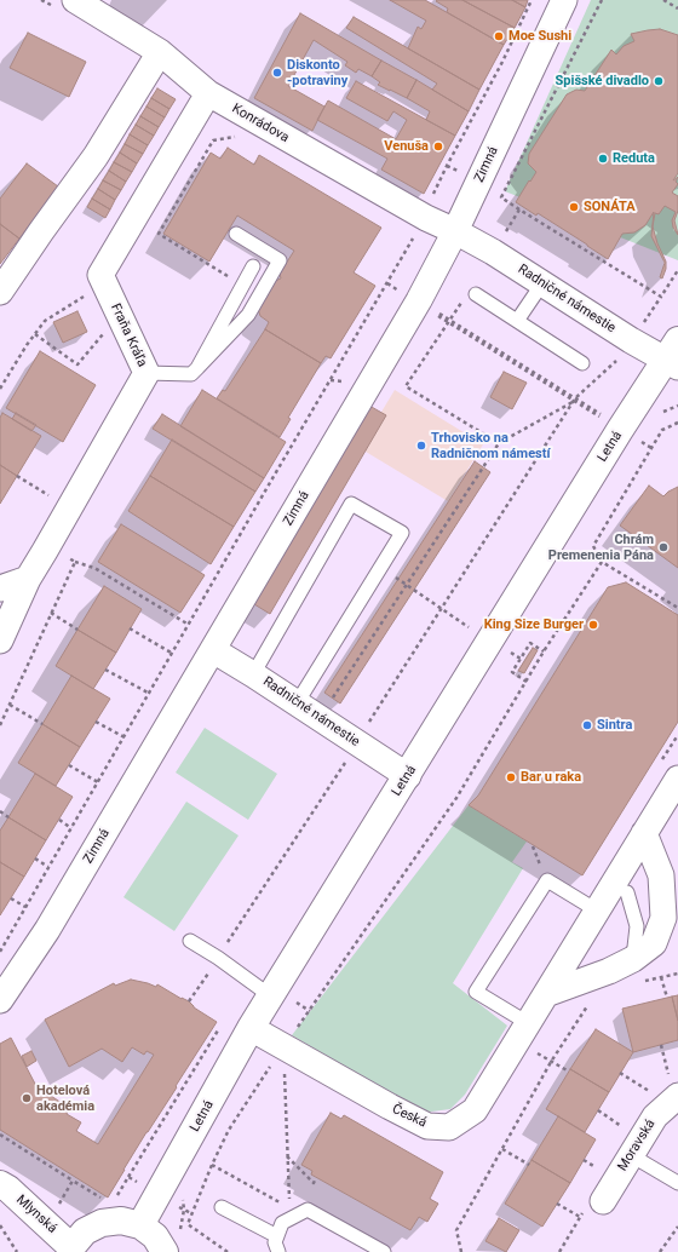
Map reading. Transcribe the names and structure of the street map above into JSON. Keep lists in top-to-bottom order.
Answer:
{
  "streets": {
    "street": [
      "Konrádova",
      "Zimná",
      "Radničné námestie",
      "Fraňa Kráľa",
      "Letná",
      "Česká",
      "Moravská",
      "Mlynská"
    ]
  },
  "crossings": [
    ["Konrádova", "Zimná"],
    ["Konrádova", "Radničné námestie"],
    ["Zimná", "Radničné námestie"],
    ["Radničné námestie", "Letná"],
    ["Letná", "Česká"]
  ],
  "places": [
    "Moe Sushi",
    "Diskonto -potraviny",
    "Spišské divadlo",
    "Venuša",
    "Reduta",
    "SONÁTA",
    "Trhovisko na Radničnom námestí",
    "Chrám Premenenia Pána",
    "King Size Burger",
    "Sintra",
    "Bar u raka",
    "Hotelová akadémia"
  ]
}
